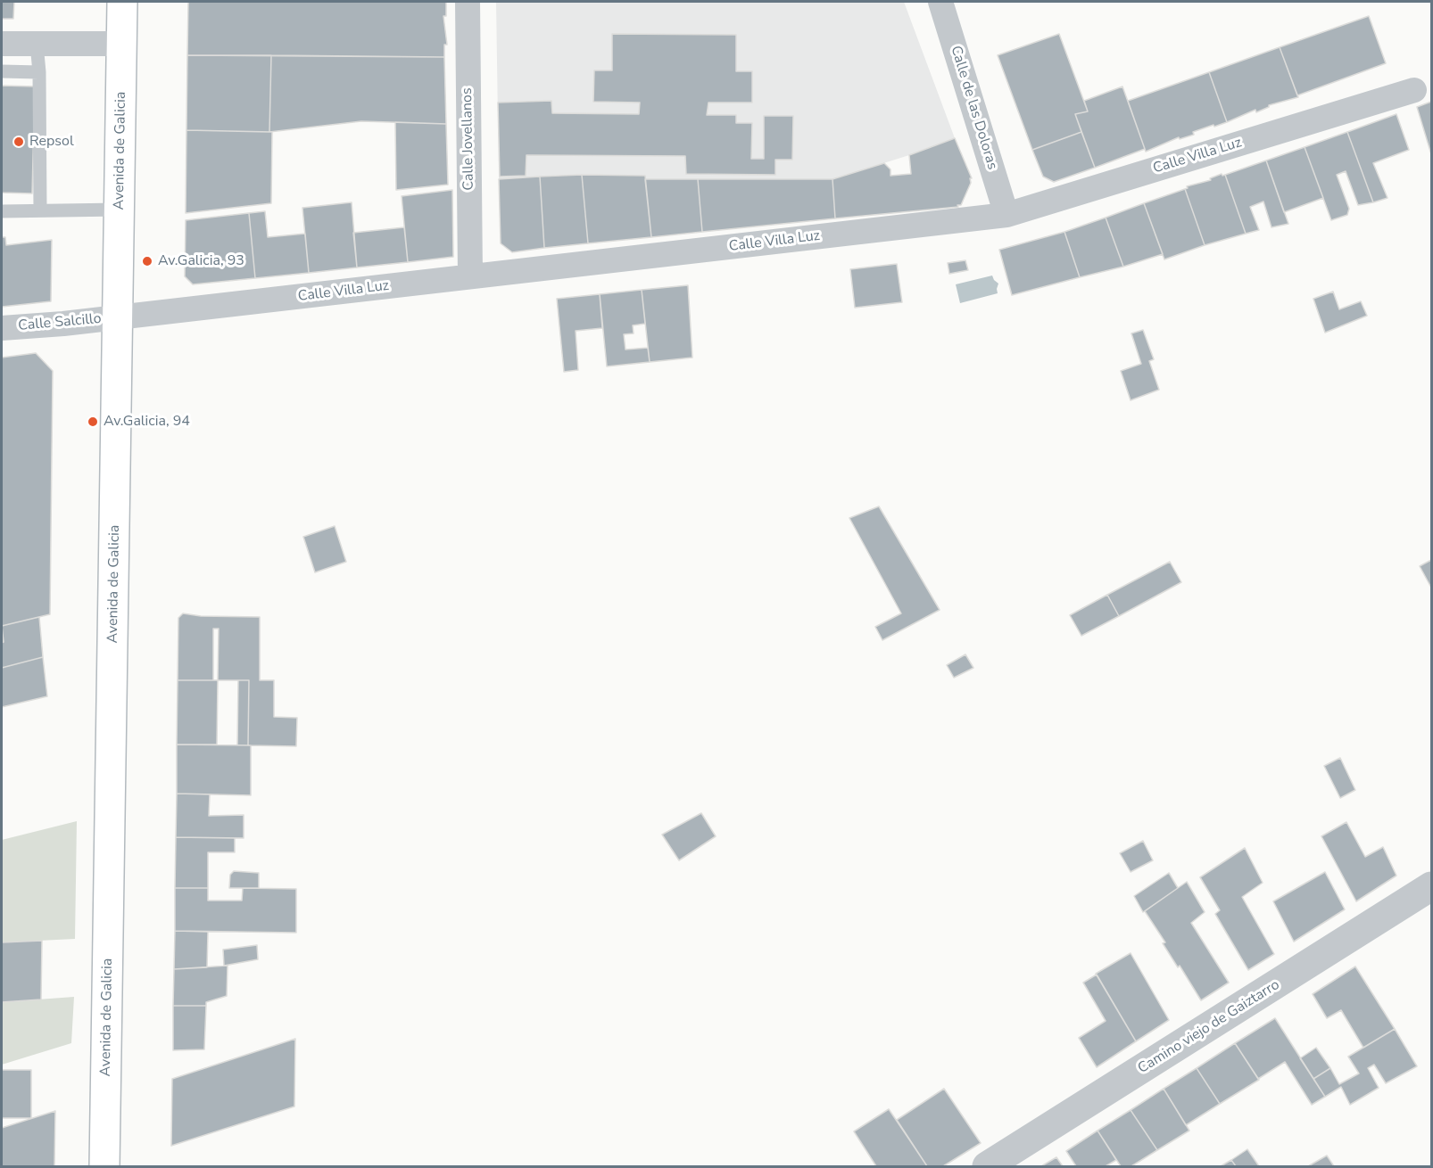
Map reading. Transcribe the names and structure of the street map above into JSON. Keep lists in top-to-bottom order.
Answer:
{
  "streets": {
    "main road": ["Avenida de Galicia"],
    "street": [
      "Calle de las Doloras",
      "Calle Jovellanos",
      "Calle Villa Luz",
      "Calle Salcillo",
      "Camino viejo de Gaiztarro"
    ]
  },
  "crossings": [
    ["Calle de las Doloras", "Calle Villa Luz"],
    ["Calle Jovellanos", "Calle Villa Luz"],
    ["Avenida de Galicia", "Calle Villa Luz"],
    ["Avenida de Galicia", "Calle Salcillo"],
    ["Calle Villa Luz", "Calle Salcillo"]
  ],
  "places": ["Repsol", "Av.Galicia, 93", "Av.Galicia, 94"]
}
